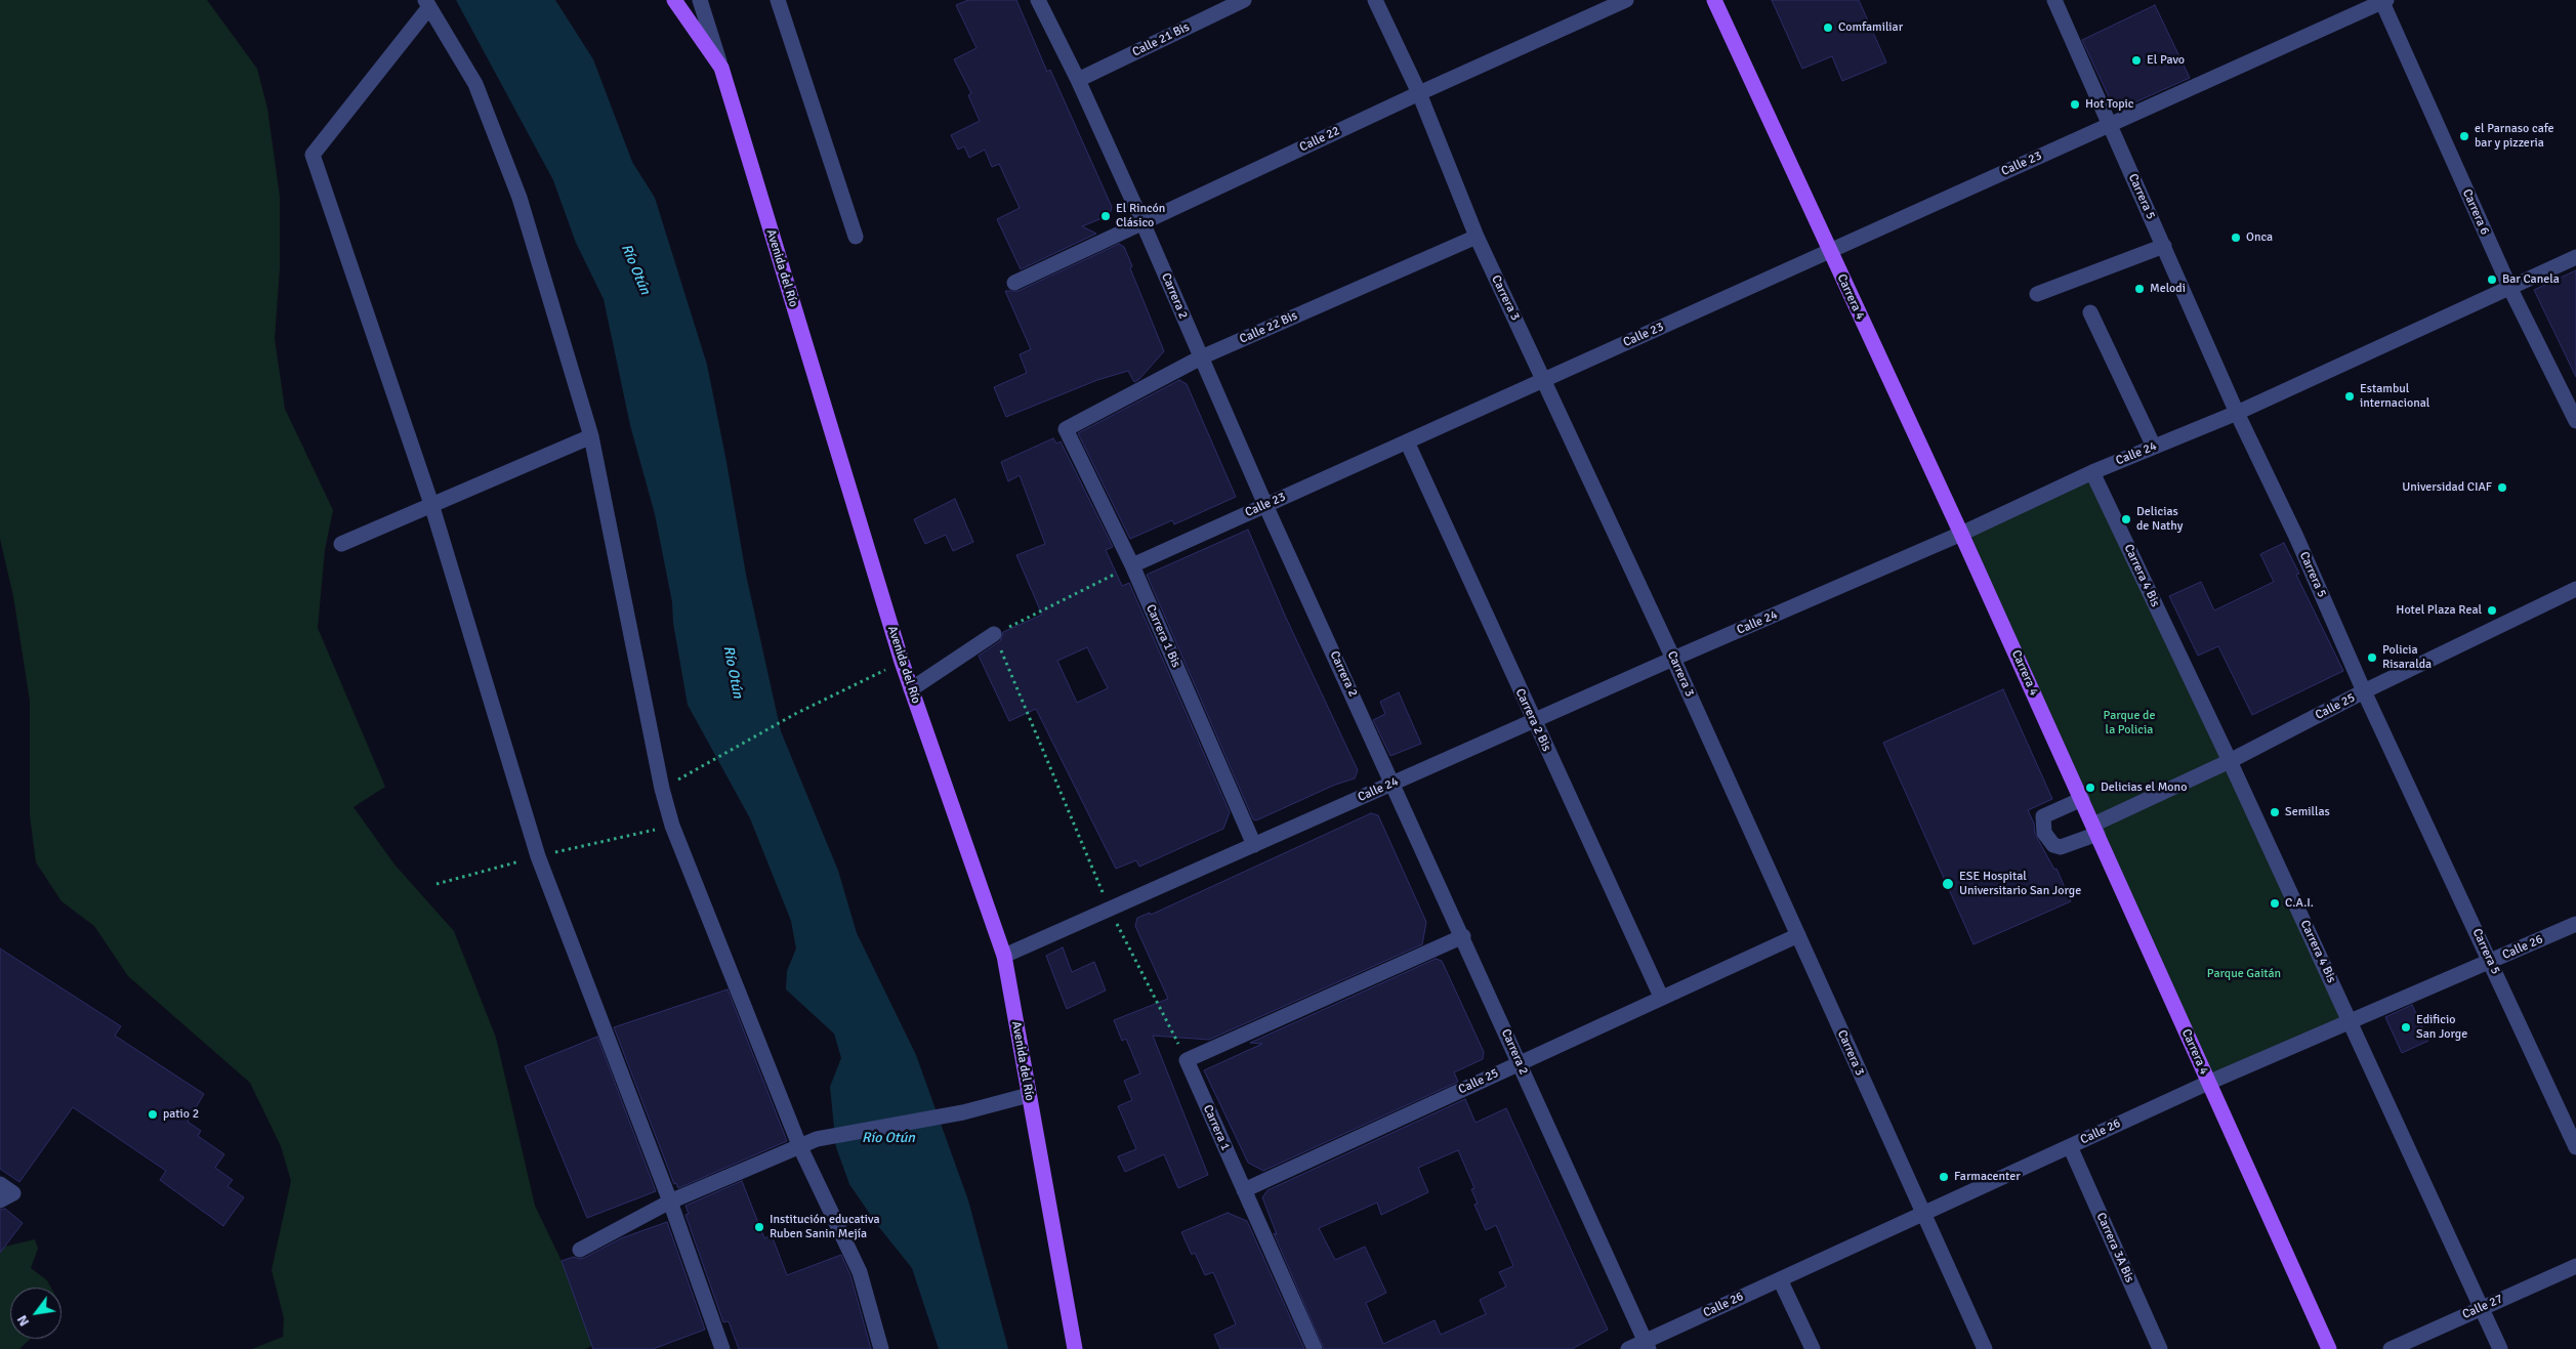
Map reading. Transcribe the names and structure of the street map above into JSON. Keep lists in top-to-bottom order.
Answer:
{
  "streets": {
    "main road": ["Avenida del Río", "Carrera 4"],
    "street": [
      "Calle 21 Bis",
      "Calle 22",
      "Calle 23",
      "Carrera 5",
      "Carrera 6",
      "Carrera 2",
      "Carrera 3",
      "Calle 22 Bis",
      "Calle 24",
      "Carrera 4 Bis",
      "Carrera 1 Bis",
      "Calle 25",
      "Carrera 2 Bis",
      "Calle 26",
      "Carrera 1",
      "Carrera 3A Bis",
      "Calle 27"
    ]
  },
  "crossings": [
    ["Calle 21 Bis", "Carrera 2"],
    ["Calle 22", "Carrera 2"],
    ["Calle 22", "Carrera 3"],
    ["Calle 23", "Carrera 5"],
    ["Calle 23", "Carrera 6"],
    ["Calle 23", "Carrera 2"],
    ["Calle 23", "Carrera 4"],
    ["Calle 23", "Carrera 3"],
    ["Calle 23", "Carrera 1 Bis"],
    ["Calle 23", "Carrera 2 Bis"],
    ["Carrera 5", "Calle 24"],
    ["Carrera 5", "Calle 25"],
    ["Carrera 5", "Calle 26"],
    ["Carrera 6", "Calle 24"],
    ["Avenida del Río", "Calle 24"],
    ["Carrera 2", "Calle 22 Bis"],
    ["Carrera 2", "Calle 24"],
    ["Carrera 2", "Calle 25"],
    ["Carrera 2", "Calle 26"],
    ["Carrera 4", "Calle 24"],
    ["Carrera 4", "Calle 25"],
    ["Carrera 4", "Calle 26"],
    ["Carrera 3", "Calle 22 Bis"],
    ["Carrera 3", "Calle 24"],
    ["Carrera 3", "Calle 25"],
    ["Carrera 3", "Calle 26"],
    ["Calle 22 Bis", "Carrera 1 Bis"],
    ["Calle 24", "Carrera 4 Bis"],
    ["Calle 24", "Carrera 1 Bis"],
    ["Calle 24", "Carrera 2 Bis"],
    ["Carrera 4 Bis", "Calle 25"],
    ["Carrera 4 Bis", "Calle 26"],
    ["Carrera 4 Bis", "Calle 27"],
    ["Calle 25", "Carrera 2 Bis"],
    ["Calle 25", "Carrera 1"],
    ["Calle 26", "Carrera 3A Bis"]
  ],
  "water": ["Río Otún"],
  "parks": ["Parque de la Policia", "Parque Gaitán"],
  "places": [
    "Comfamiliar",
    "El Pavo",
    "Hot Topic",
    "el Parnaso cafe bar y pizzeria",
    "El Rincón Clásico",
    "Onca",
    "Bar Canela",
    "Melodi",
    "Estambul internacional",
    "Universidad CIAF",
    "Delicias de Nathy",
    "Hotel Plaza Real",
    "Policia Risaralda",
    "Delicias el Mono",
    "Semillas",
    "ESE Hospital Universitario San Jorge",
    "C.A.I.",
    "Edificio San Jorge",
    "patio 2",
    "Farmacenter",
    "Institución educativa Ruben Sanin Mejía"
  ],
  "north": "bottom left"
}
